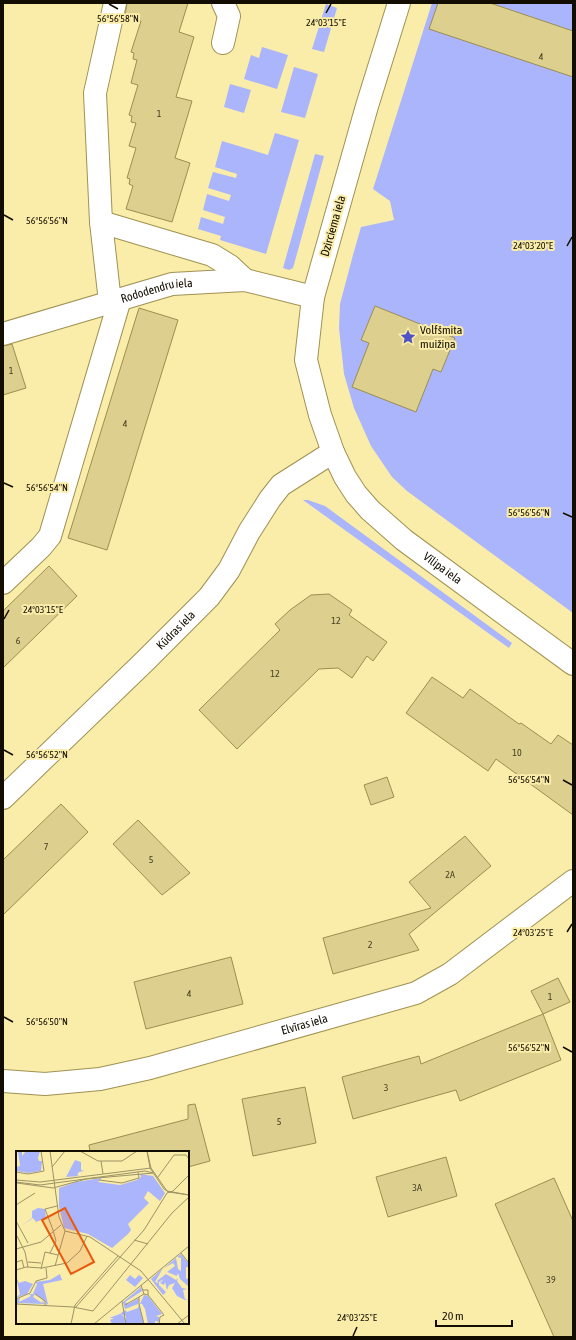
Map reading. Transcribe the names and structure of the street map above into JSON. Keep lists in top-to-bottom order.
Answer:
{
  "streets": {
    "street": [
      "Dzirciema iela",
      "Rododendru iela",
      "Vīlipa iela",
      "Kūdras iela",
      "Elvīras iela"
    ]
  },
  "crossings": [
    ["Dzirciema iela", "Rododendru iela"],
    ["Dzirciema iela", "Vīlipa iela"],
    ["Dzirciema iela", "Kūdras iela"],
    ["Vīlipa iela", "Kūdras iela"]
  ],
  "places": {
    "place": ["Volfšmita muižiņa"]
  },
  "house_numbers": [
    "4",
    "1",
    "1",
    "4",
    "12",
    "6",
    "12",
    "10",
    "7",
    "5",
    "2A",
    "2",
    "4",
    "1",
    "3",
    "5",
    "3A",
    "39"
  ],
  "scale_bar": "20 m",
  "coordinates": [
    "56°56'58\"N",
    "24°03'15\"E",
    "56°56'56\"N",
    "24°03'20\"E",
    "56°56'54\"N",
    "56°56'52\"N",
    "24°03'25\"E",
    "56°56'50\"N"
  ]
}
